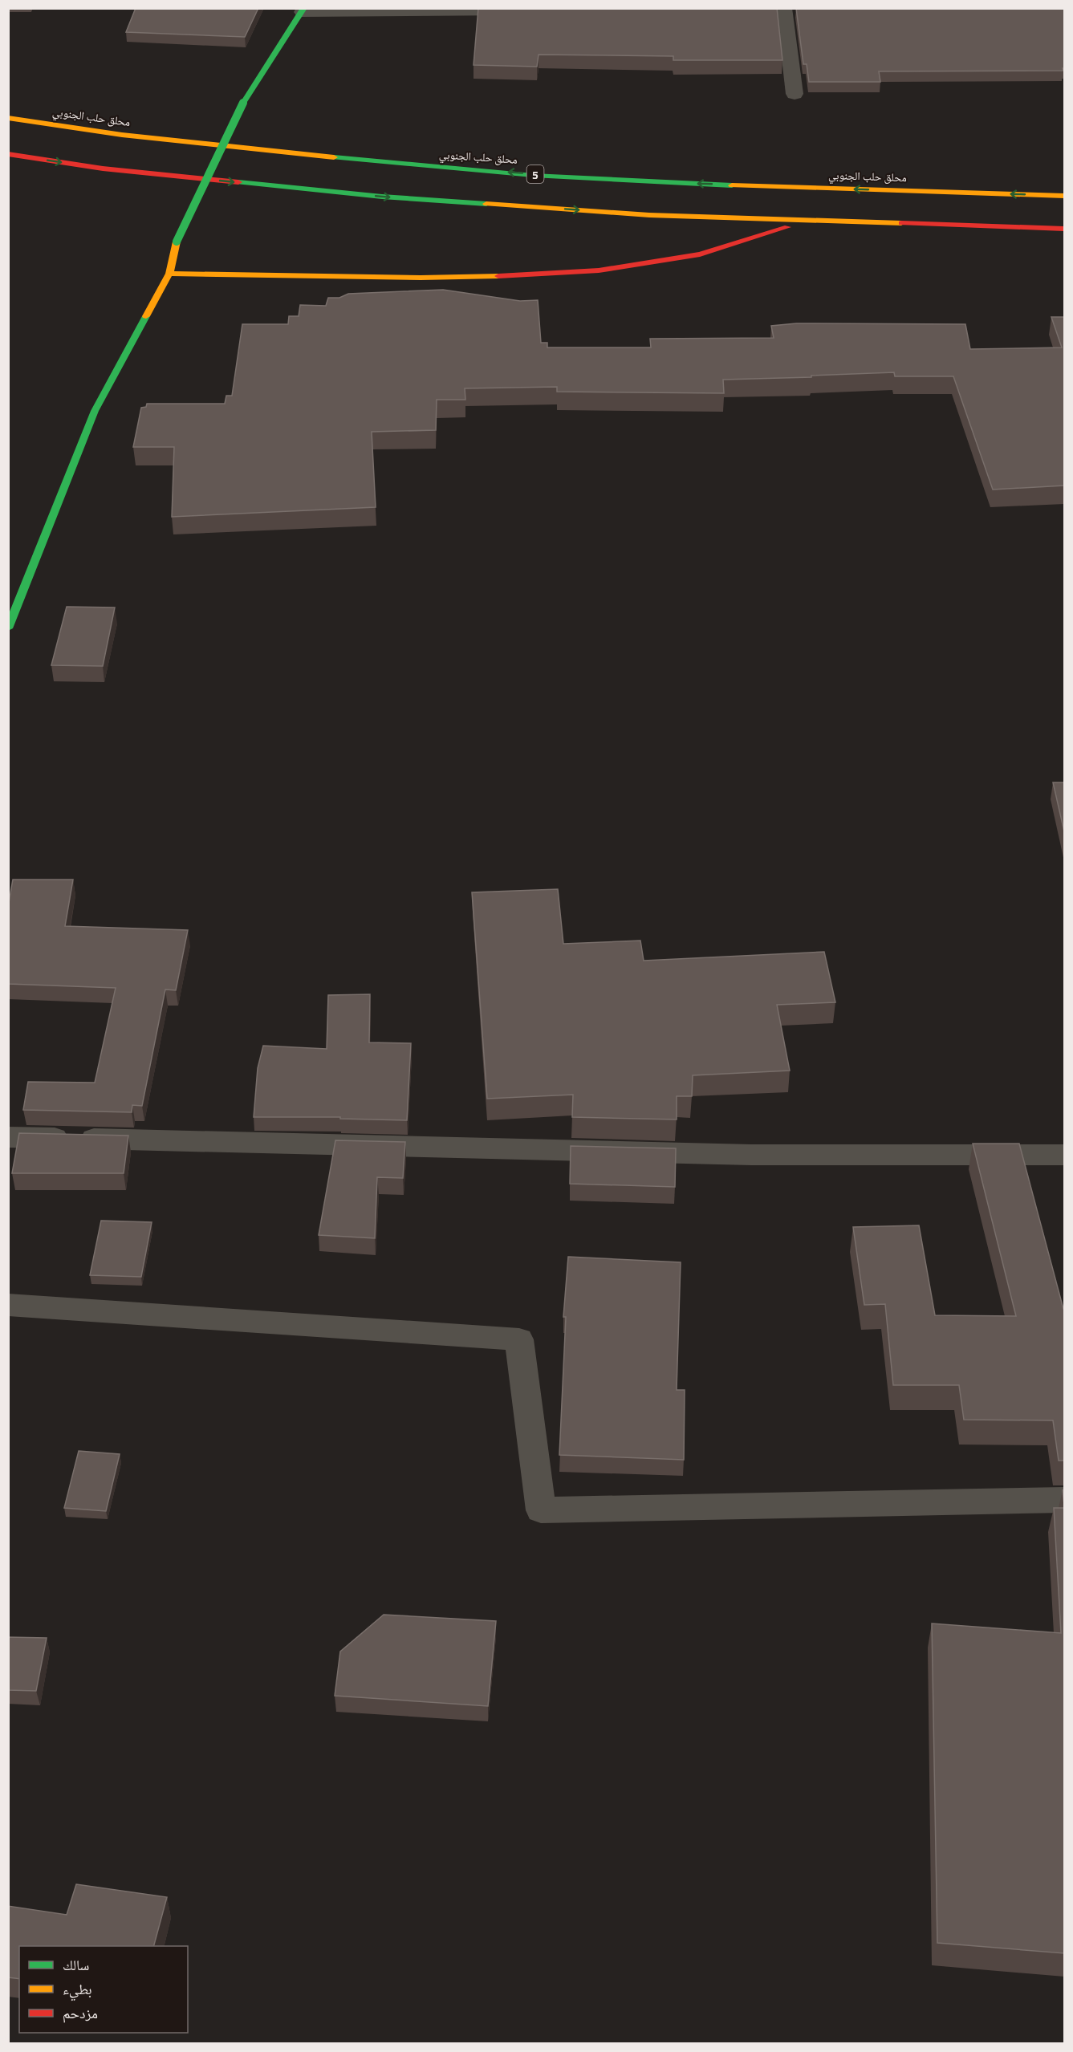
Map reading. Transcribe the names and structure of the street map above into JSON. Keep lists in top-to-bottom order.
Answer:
{
  "streets": {
    "main road": ["محلق حلب الجنوبي", "5"]
  },
  "legend": ["سالك", "بطيء", "مزدحم"]
}
